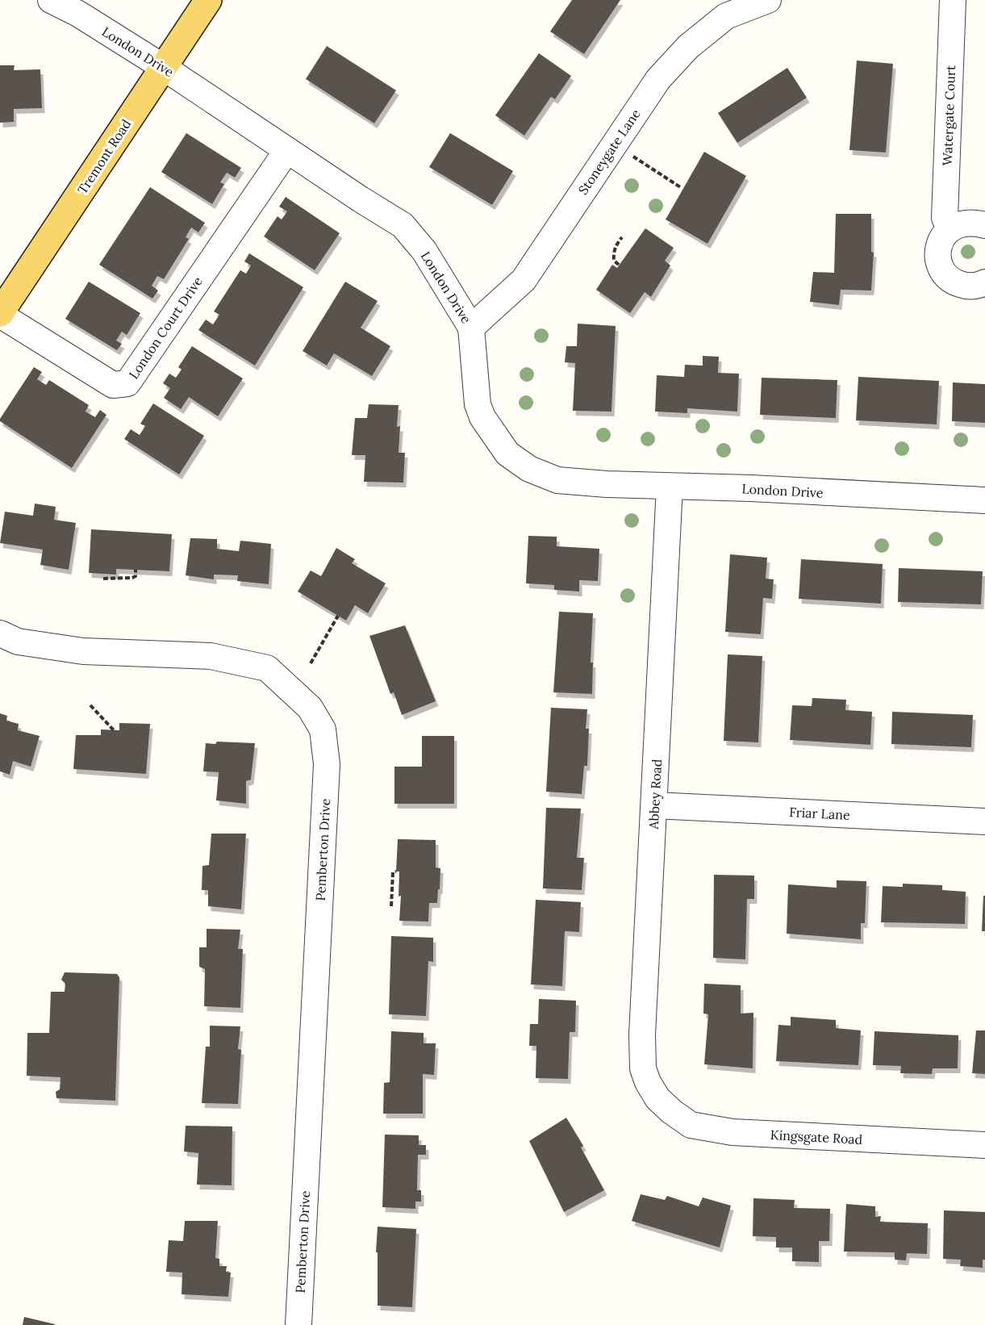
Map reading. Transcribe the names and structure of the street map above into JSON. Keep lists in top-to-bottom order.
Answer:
{
  "streets": {
    "main road": ["Tremont Road"],
    "street": [
      "London Drive",
      "Watergate Court",
      "Stoneygate Lane",
      "London Court Drive",
      "Abbey Road",
      "Friar Lane",
      "Pemberton Drive",
      "Kingsgate Road"
    ]
  },
  "crossings": [
    ["London Drive", "Stoneygate Lane"],
    ["London Drive", "Tremont Road"],
    ["London Drive", "London Court Drive"],
    ["London Drive", "Abbey Road"],
    ["Tremont Road", "London Court Drive"],
    ["Abbey Road", "Friar Lane"],
    ["Abbey Road", "Kingsgate Road"]
  ]
}
